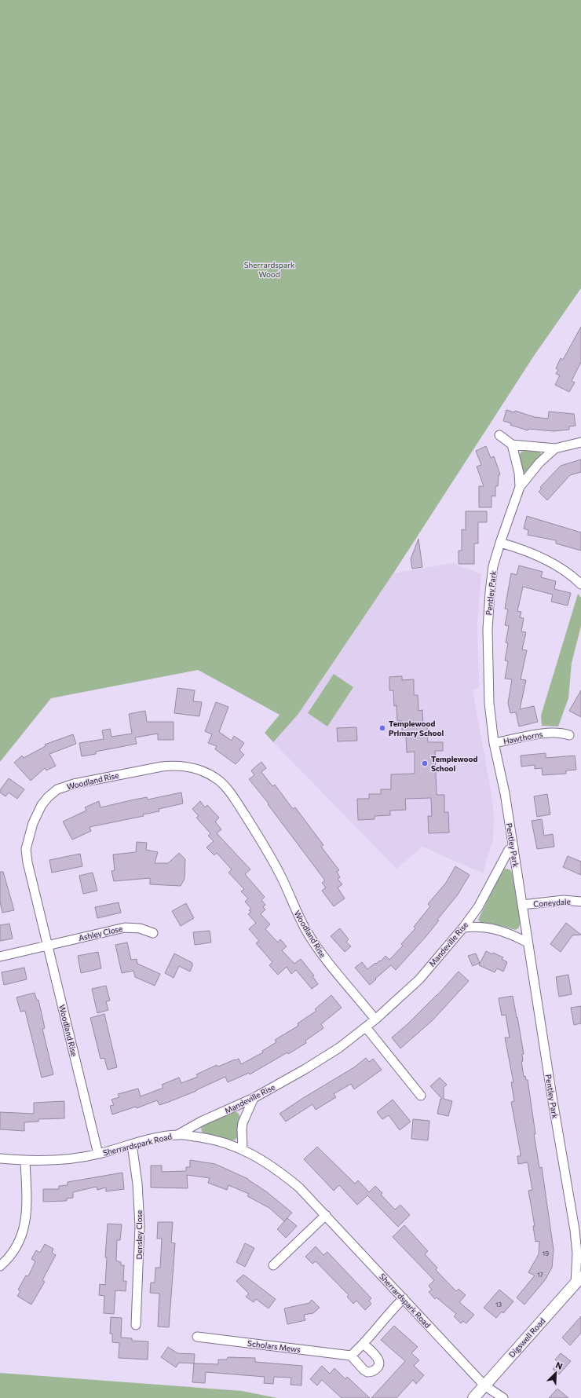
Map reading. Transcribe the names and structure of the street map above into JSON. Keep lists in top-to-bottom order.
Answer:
{
  "streets": {
    "street": [
      "Pentley Park",
      "Hawthorns",
      "Woodland Rise",
      "Coneydale",
      "Ashley Close",
      "Mandeville Rise",
      "Sherrardspark Road",
      "Densley Close",
      "Digswell Road",
      "Scholars Mews"
    ]
  },
  "crossings": [
    ["Pentley Park", "Hawthorns"],
    ["Pentley Park", "Coneydale"],
    ["Pentley Park", "Mandeville Rise"],
    ["Pentley Park", "Digswell Road"],
    ["Woodland Rise", "Ashley Close"],
    ["Woodland Rise", "Mandeville Rise"],
    ["Woodland Rise", "Sherrardspark Road"],
    ["Mandeville Rise", "Sherrardspark Road"],
    ["Sherrardspark Road", "Densley Close"],
    ["Sherrardspark Road", "Digswell Road"]
  ],
  "parks": ["Sherrardspark Wood"],
  "places": ["Templewood Primary School", "Templewood School"],
  "house_numbers": ["19", "17", "13"],
  "north": "top right"
}
